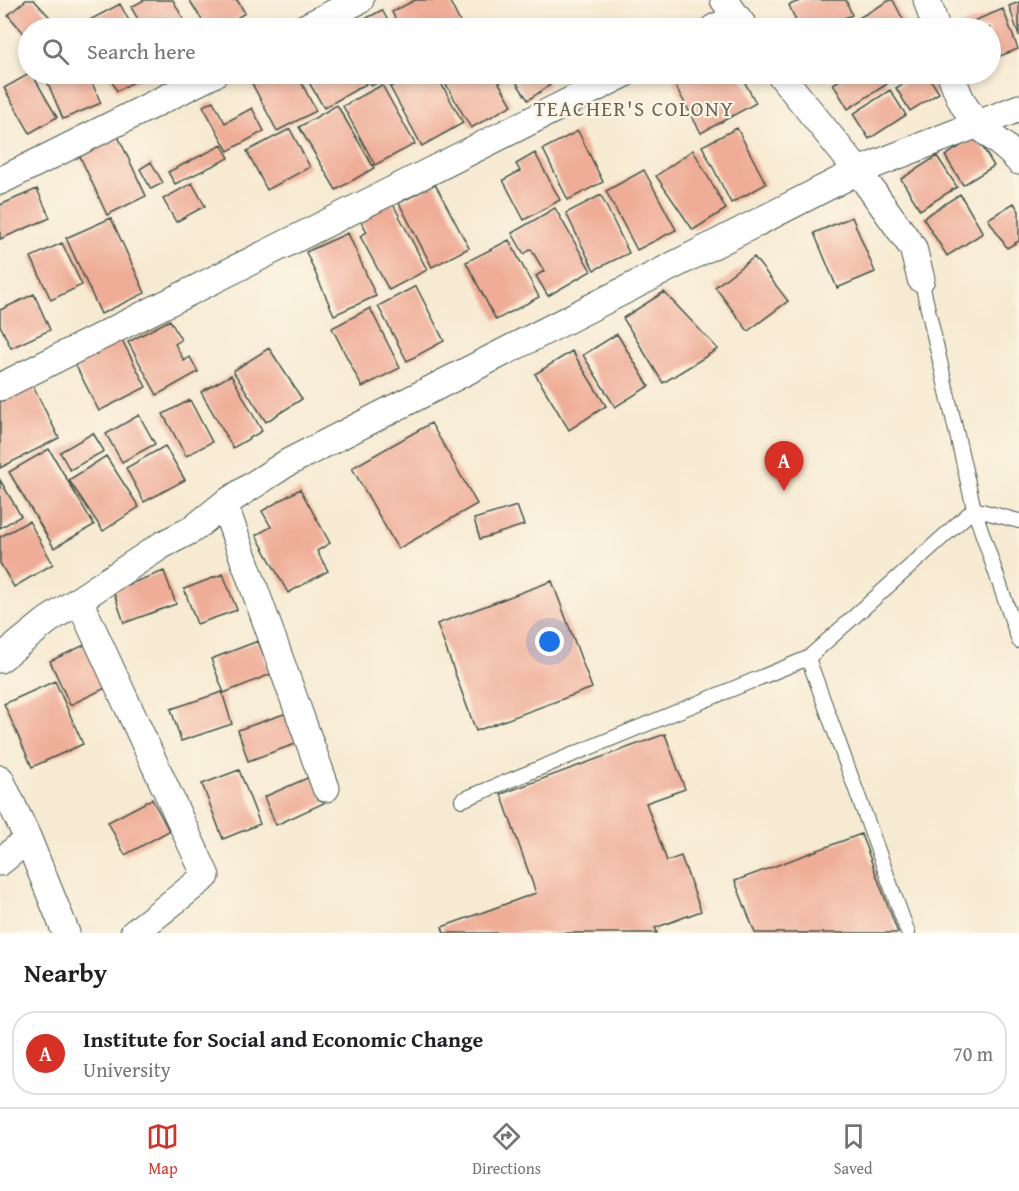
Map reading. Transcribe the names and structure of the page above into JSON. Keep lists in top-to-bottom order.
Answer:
{
  "districts": ["TEACHER'S COLONY"],
  "page": {
    "search": "Search here",
    "pins": "A",
    "heading": "Nearby",
    "list": [
      {
        "mark": "A",
        "name": "Institute for Social and Economic Change",
        "note": "University",
        "value": "70 m"
      }
    ],
    "nav": ["Map", "Directions", "Saved"]
  }
}
